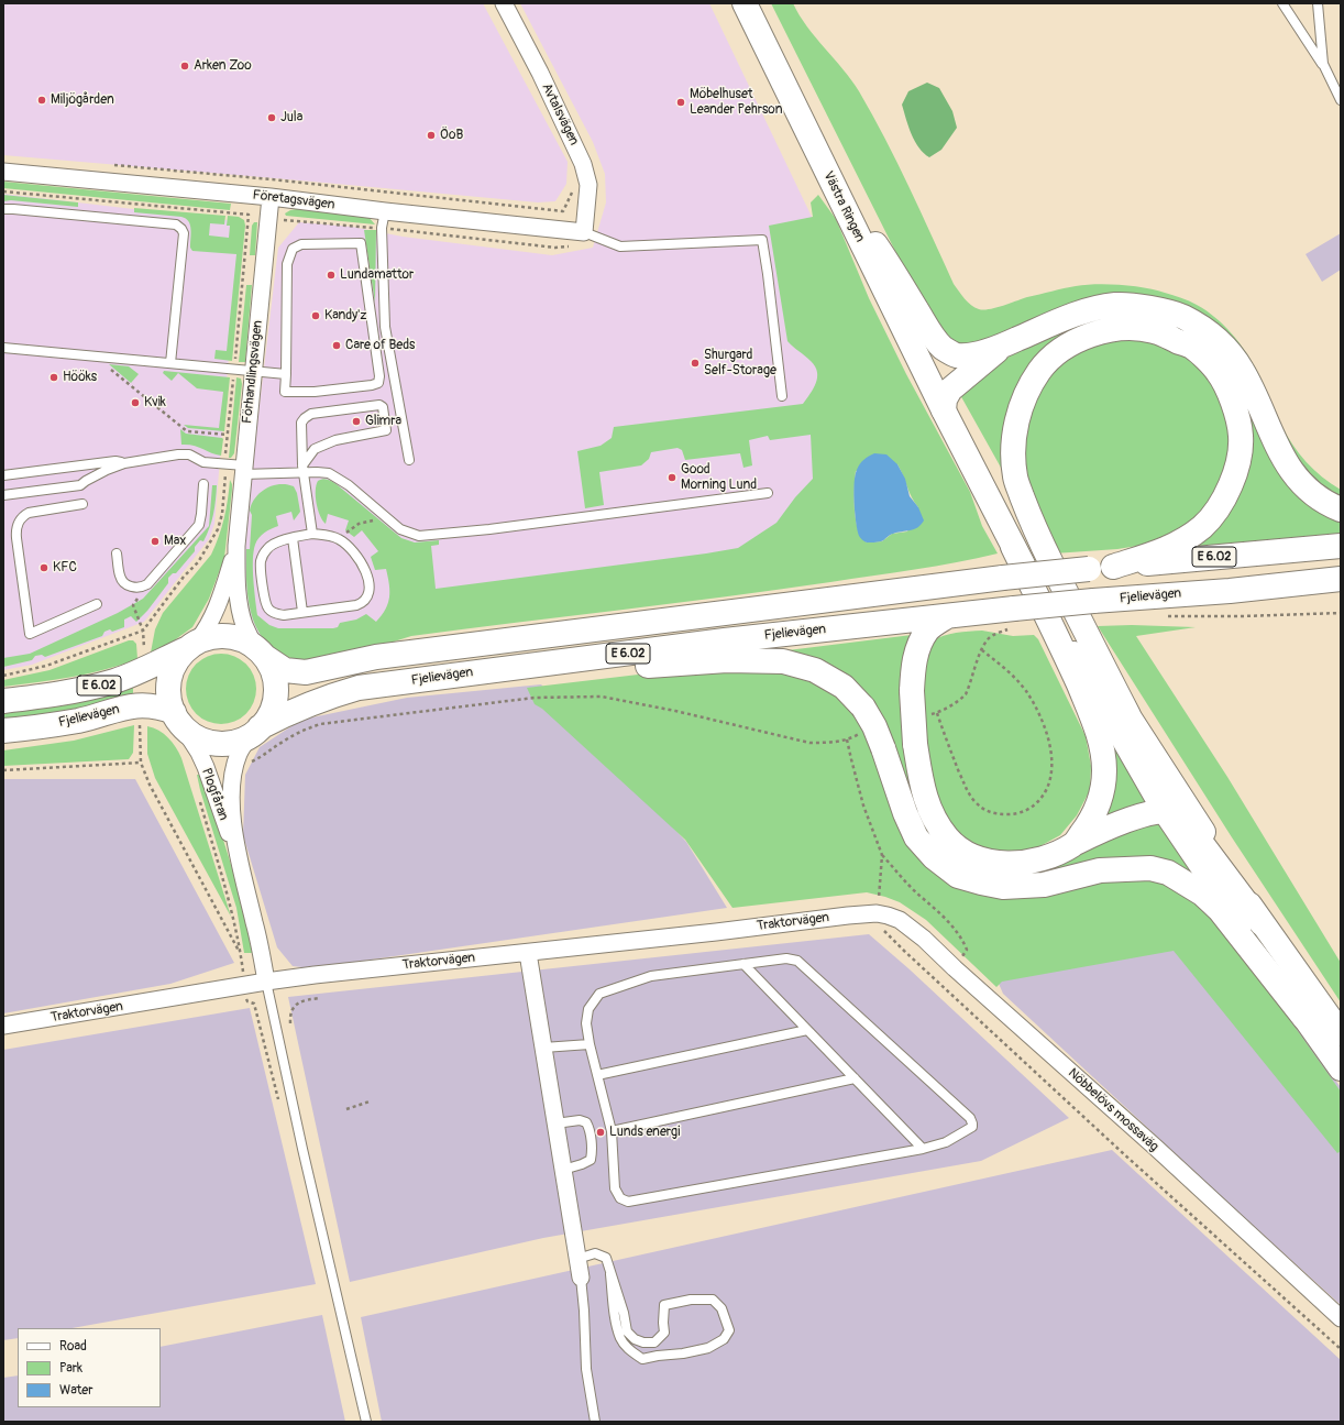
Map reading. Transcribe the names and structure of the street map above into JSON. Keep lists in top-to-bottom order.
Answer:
{
  "streets": {
    "main road": ["Västra Ringen", "E 6.02", "Fjelievägen"],
    "street": [
      "Avtalsvägen",
      "Företagsvägen",
      "Förhandlingsvägen",
      "Plogfåran",
      "Traktorvägen",
      "Nöbbelövs mossaväg"
    ]
  },
  "crossings": [
    ["Avtalsvägen", "Företagsvägen"],
    ["Företagsvägen", "Förhandlingsvägen"],
    ["Förhandlingsvägen", "Fjelievägen"],
    ["Förhandlingsvägen", "Plogfåran"],
    ["Fjelievägen", "Plogfåran"],
    ["Plogfåran", "Traktorvägen"],
    ["Traktorvägen", "Nöbbelövs mossaväg"]
  ],
  "places": [
    "Arken Zoo",
    "Miljögården",
    "Möbelhuset Leander Pehrson",
    "Jula",
    "ÖoB",
    "Lundamattor",
    "Kandy'z",
    "Care of Beds",
    "Shurgard Self-Storage",
    "Hööks",
    "Kvik",
    "Glimra",
    "Good Morning Lund",
    "Max",
    "KFC",
    "Lunds energi"
  ],
  "legend": ["Road", "Park", "Water"]
}
